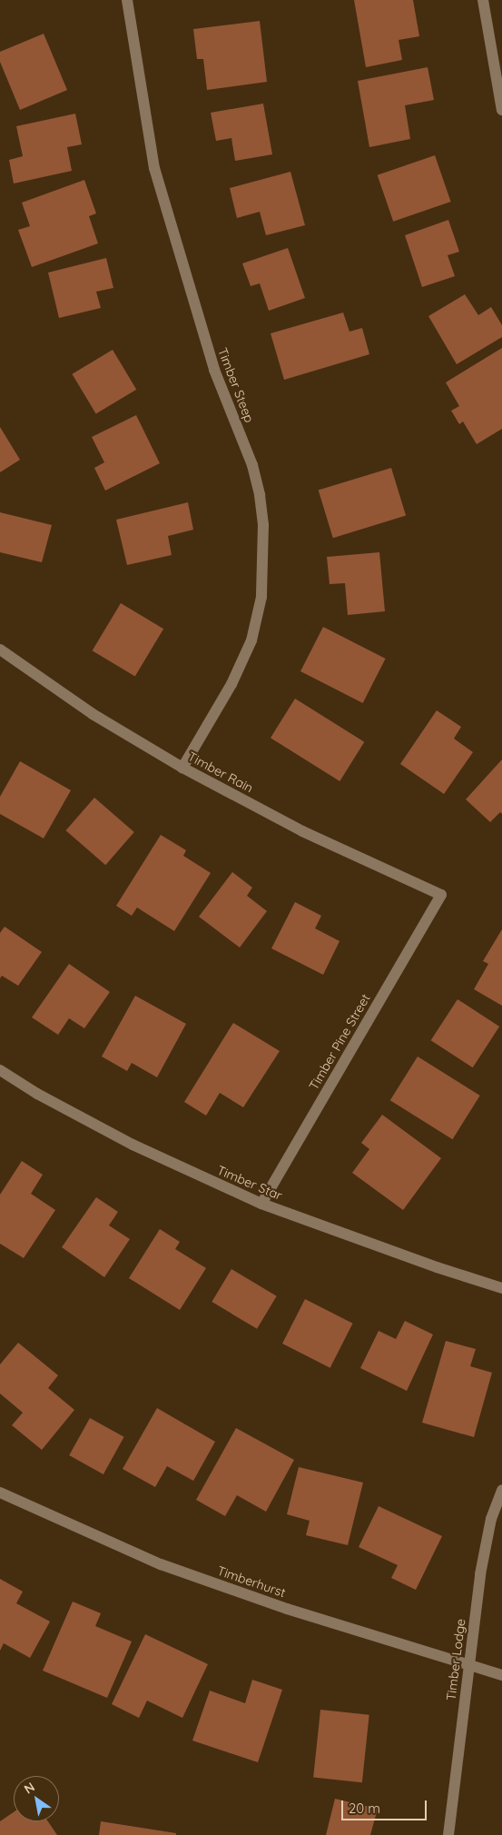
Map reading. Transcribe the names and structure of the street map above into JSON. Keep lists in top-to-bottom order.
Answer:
{
  "streets": {
    "street": [
      "Timber Steep",
      "Timber Rain",
      "Timber Pine Street",
      "Timber Star",
      "Timberhurst",
      "Timber Lodge"
    ]
  },
  "crossings": [
    ["Timber Steep", "Timber Rain"],
    ["Timber Rain", "Timber Pine Street"],
    ["Timber Pine Street", "Timber Star"],
    ["Timberhurst", "Timber Lodge"]
  ],
  "scale_bar": "20 m",
  "north": "top left"
}
